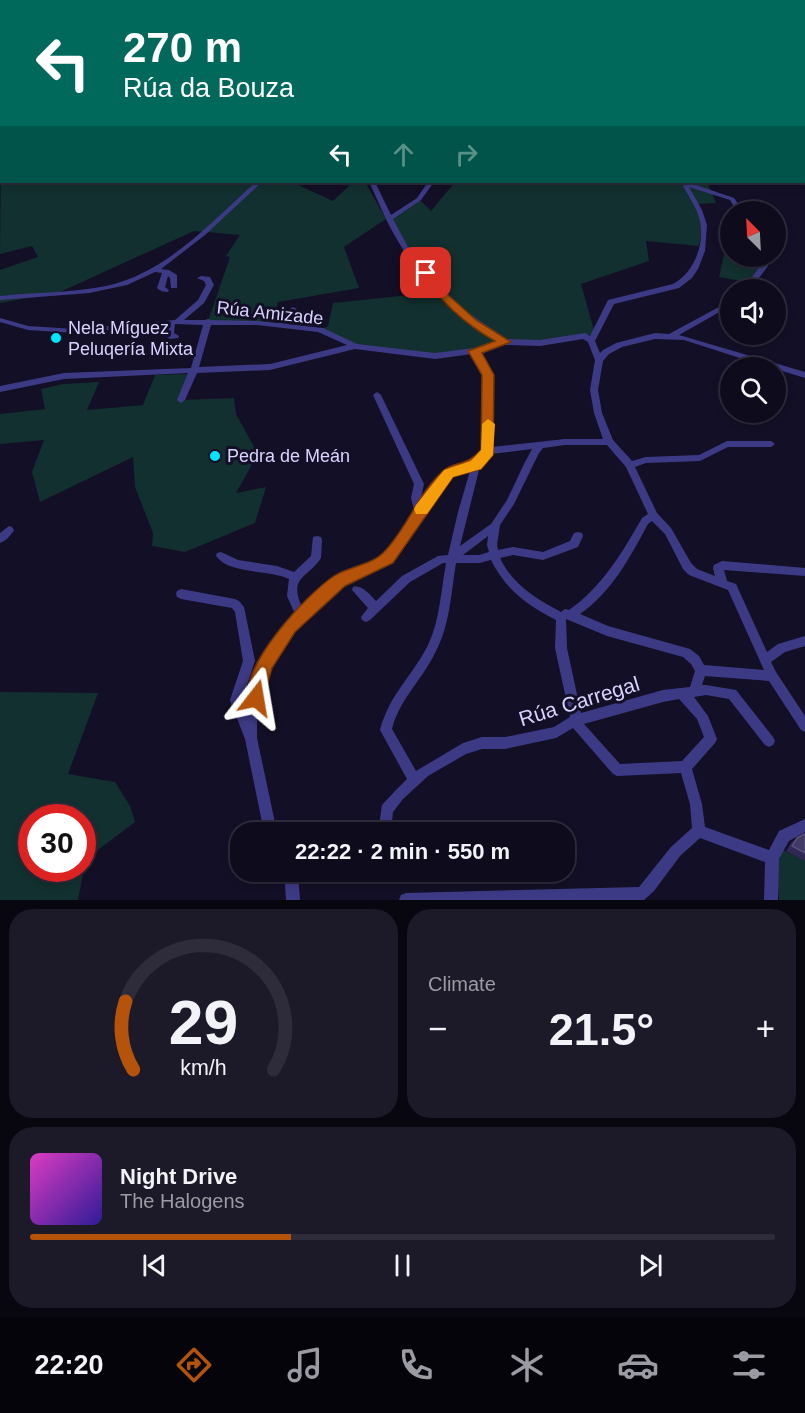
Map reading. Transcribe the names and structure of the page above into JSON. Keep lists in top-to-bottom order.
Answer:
{
  "streets": {
    "street": ["Rúa Amizade", "Rúa Carregal"]
  },
  "places": ["Nela Míguez Peluqería Mixta", "Pedra de Meán"],
  "north": "top left",
  "page": {
    "turn": ["270 m", "Rúa da Bouza"],
    "limit": "30",
    "trip": "22:22 · 2 min · 550 m",
    "tile": "Climate",
    "heat": ["−", "21.5°", "+"],
    "song": ["Night Drive", "The Halogens"],
    "tabs": "22:20",
    "gauge": ["29", "km/h"]
  }
}
